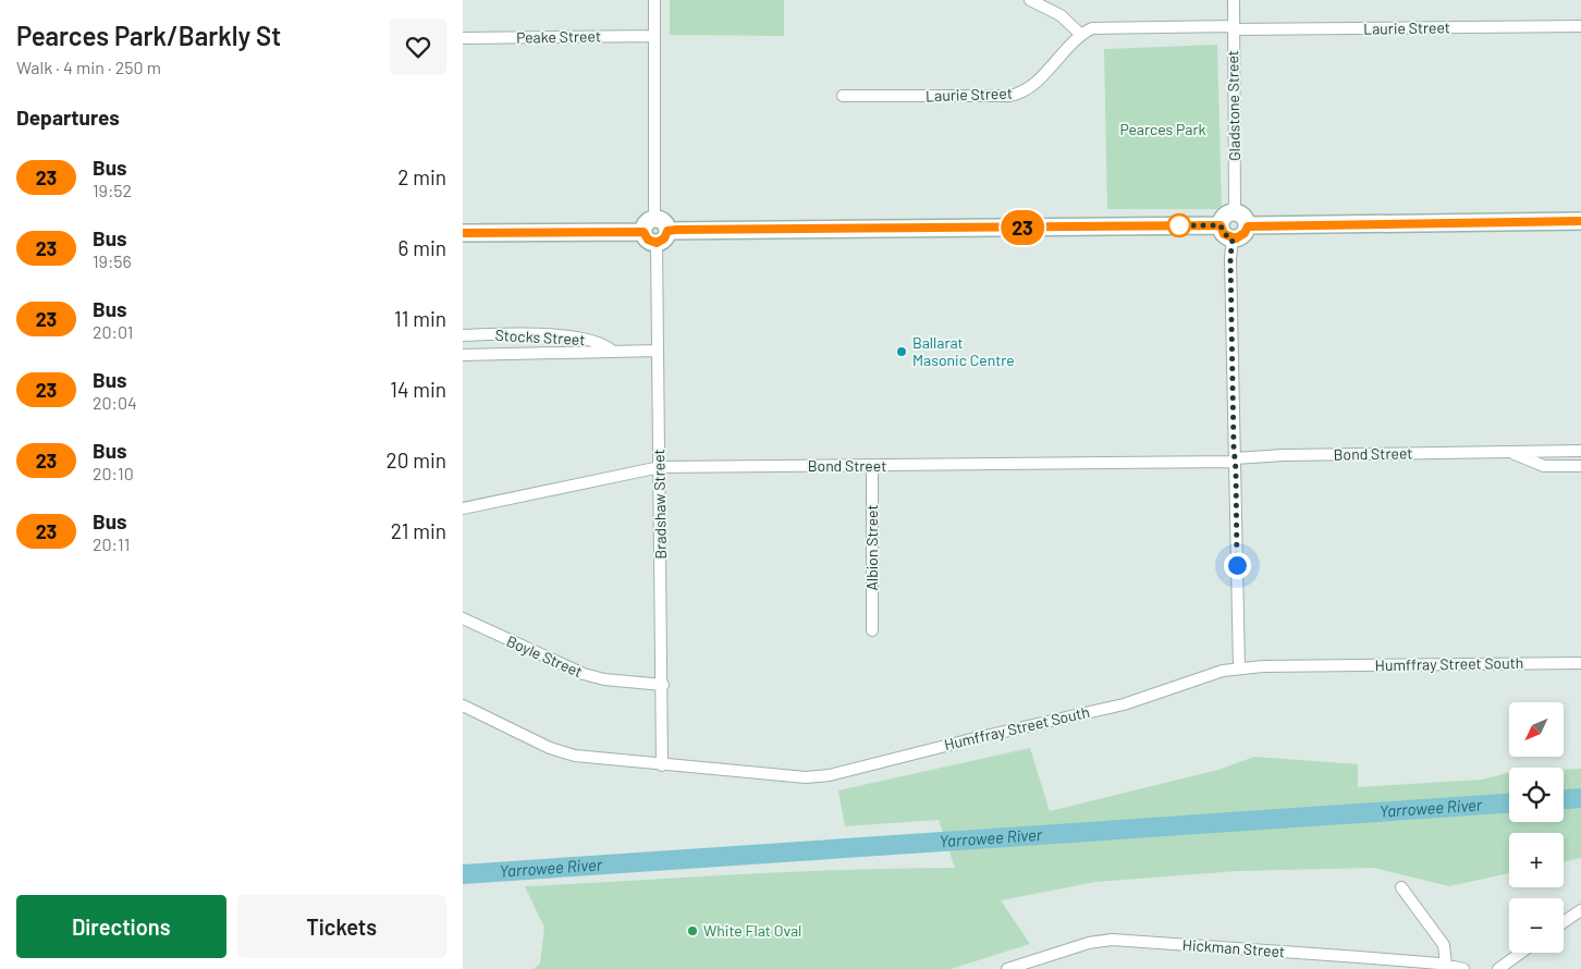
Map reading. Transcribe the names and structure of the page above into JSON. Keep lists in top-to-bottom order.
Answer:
{
  "streets": {
    "street": [
      "Laurie Street",
      "Peake Street",
      "Gladstone Street",
      "Stocks Street",
      "Bond Street",
      "Bradshaw Street",
      "Albion Street",
      "Boyle Street",
      "Humffray Street South",
      "Hickman Street"
    ]
  },
  "crossings": [
    ["Laurie Street", "Gladstone Street"],
    ["Stocks Street", "Bradshaw Street"],
    ["Bond Street", "Bradshaw Street"],
    ["Bond Street", "Albion Street"],
    ["Bradshaw Street", "Boyle Street"],
    ["Bradshaw Street", "Humffray Street South"]
  ],
  "water": ["Yarrowee River"],
  "parks": ["Pearces Park"],
  "places": ["Ballarat Masonic Centre", "White Flat Oval"],
  "lines": ["bus line 23"],
  "north": "bottom left",
  "page": {
    "heading": [
      ["Pearces Park/Barkly St", "Walk · 4 min · 250 m"],
      "Departures"
    ],
    "on_map": "23",
    "list": [
      {
        "mark": "23",
        "name": "Bus",
        "note": "19:52",
        "value": "2 min"
      },
      {
        "mark": "23",
        "name": "Bus",
        "note": "19:56",
        "value": "6 min"
      },
      {
        "mark": "23",
        "name": "Bus",
        "note": "20:01",
        "value": "11 min"
      },
      {
        "mark": "23",
        "name": "Bus",
        "note": "20:04",
        "value": "14 min"
      },
      {
        "mark": "23",
        "name": "Bus",
        "note": "20:10",
        "value": "20 min"
      },
      {
        "mark": "23",
        "name": "Bus",
        "note": "20:11",
        "value": "21 min"
      }
    ],
    "map_buttons": ["+", "−"],
    "buttons": ["Directions", "Tickets"]
  }
}
